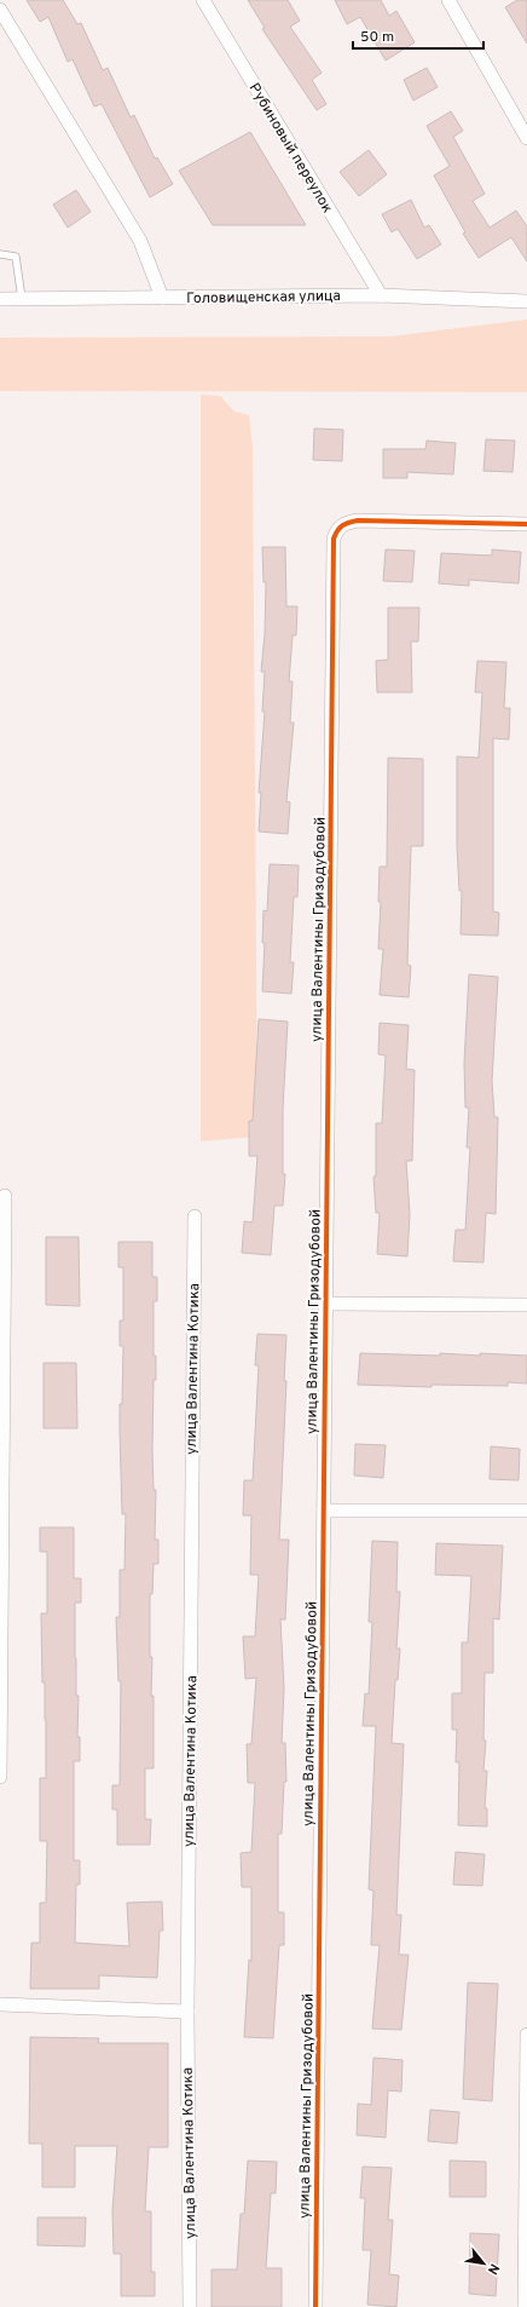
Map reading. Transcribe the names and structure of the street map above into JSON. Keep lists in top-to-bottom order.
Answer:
{
  "streets": {
    "street": [
      "Рубиновый переулок",
      "Головищенская улица",
      "улица Валентины Гризодубовой",
      "улица Валентина Котика"
    ]
  },
  "crossings": [
    ["Рубиновый переулок", "Головищенская улица"]
  ],
  "scale_bar": "50 m",
  "north": "bottom right"
}
